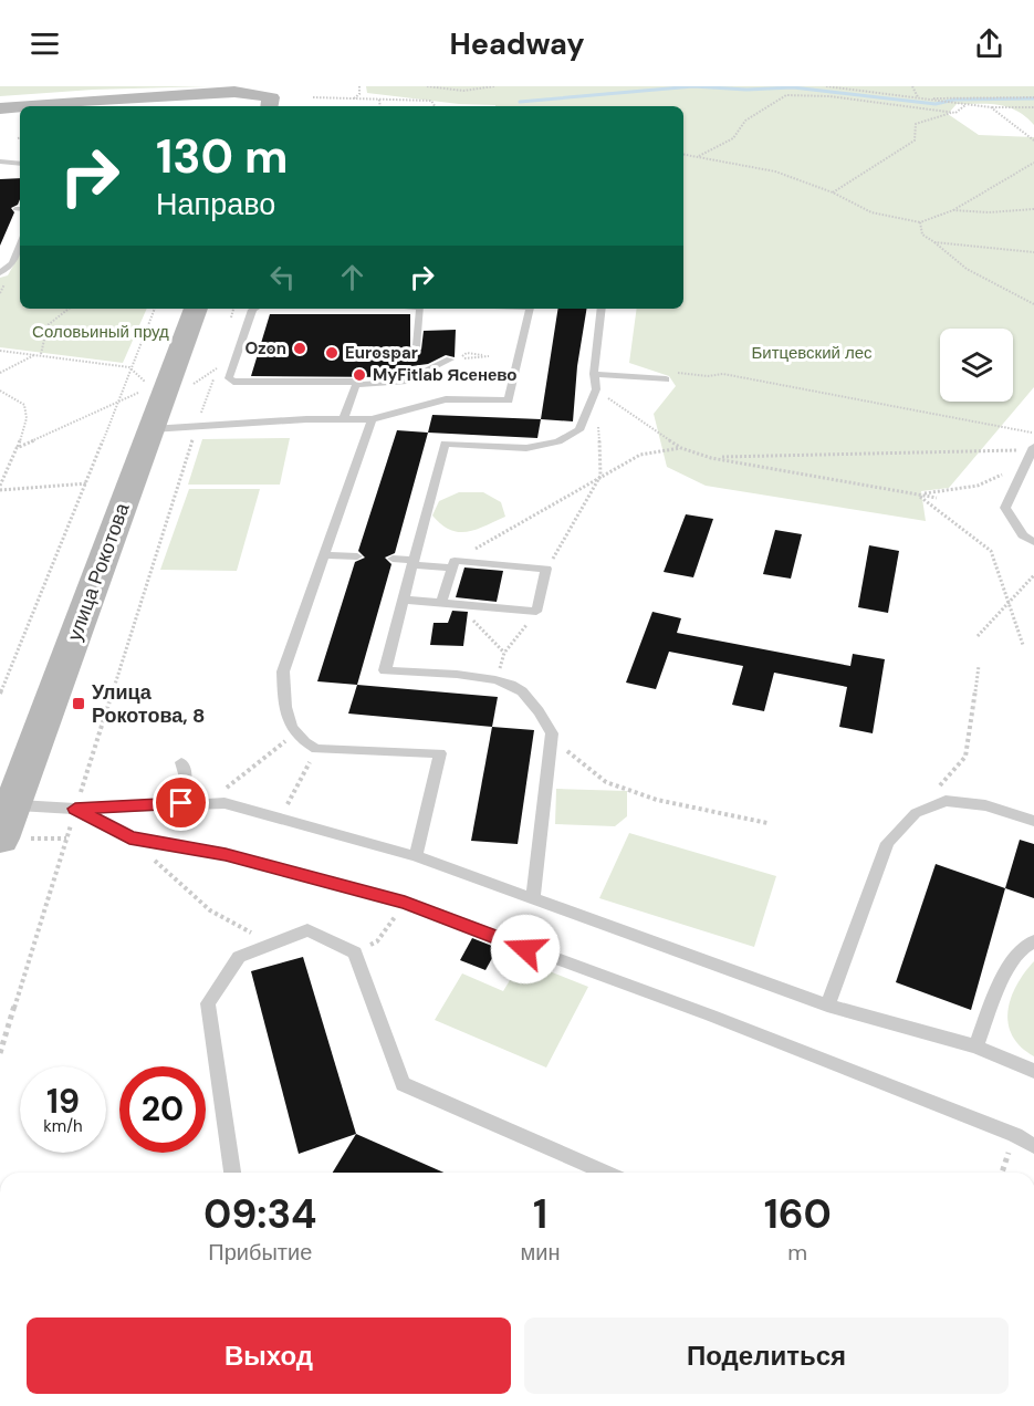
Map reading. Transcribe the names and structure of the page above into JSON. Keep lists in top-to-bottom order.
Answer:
{
  "streets": {
    "street": ["улица Рокотова"]
  },
  "parks": ["Соловьиный пруд", "Битцевский лес"],
  "places": {
    "other": ["Ozon", "Eurospar", "MyFitlab Ясенево"],
    "transit": ["Улица Рокотова, 8"]
  },
  "page": {
    "header": "Headway",
    "turn": ["130 m", "Направо"],
    "speed": "19 km/h",
    "limit": "20",
    "eta": [
      "09:34",
      "Прибытие",
      "1",
      "мин",
      "160",
      "m"
    ],
    "buttons": ["Выход", "Поделиться"]
  }
}
